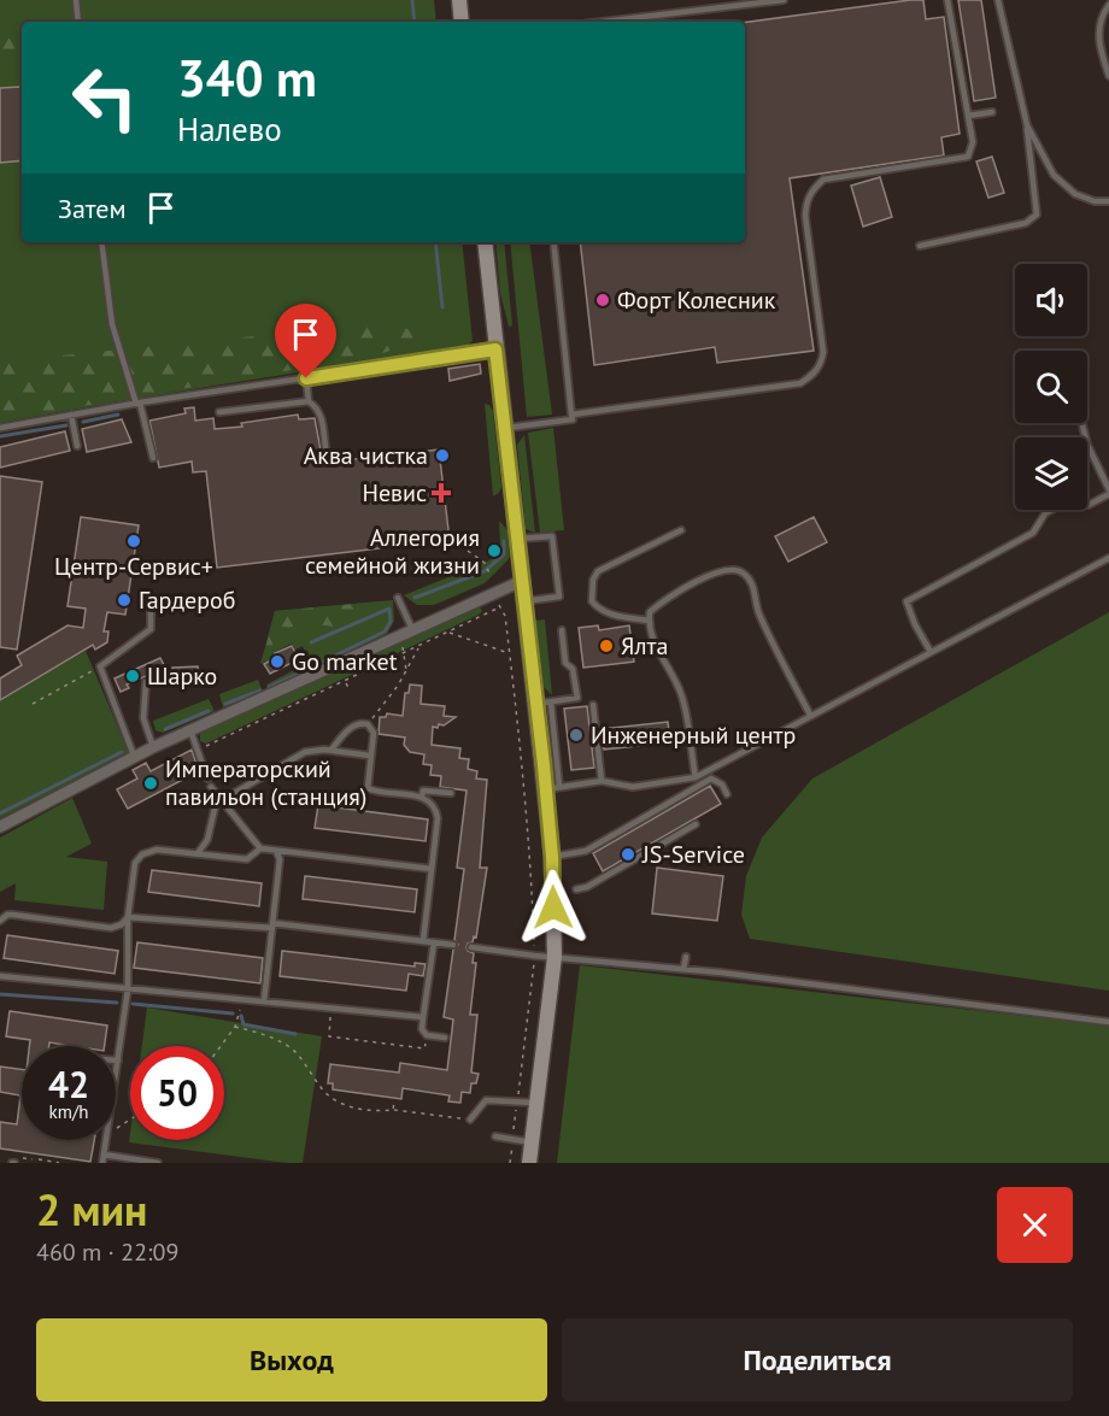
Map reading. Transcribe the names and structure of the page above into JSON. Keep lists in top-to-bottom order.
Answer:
{
  "places": {
    "other": [
      "Форт Колесник",
      "Аква чистка",
      "Центр-Сервис+",
      "Аллегория семейной жизни",
      "Гардероб",
      "Ялта",
      "Go market",
      "Шарко",
      "Инженерный центр",
      "Императорский павильон (станция)",
      "JS-Service"
    ],
    "health": ["Невис"]
  },
  "page": {
    "turn": ["340 m", "Налево"],
    "then": "Затем",
    "speed": "42 km/h",
    "limit": "50",
    "heading": ["2 мин", "460 m · 22:09"],
    "buttons": ["Выход", "Поделиться"]
  }
}
